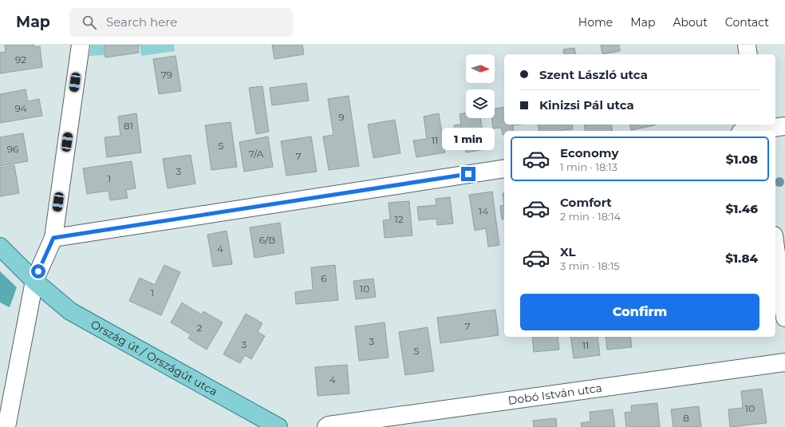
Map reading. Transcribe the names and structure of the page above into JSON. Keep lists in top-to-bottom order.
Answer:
{
  "streets": {
    "main road": ["Ország út / Országút utca"],
    "street": ["Dobó István utca"]
  },
  "house_numbers": [
    "92",
    "79",
    "94",
    "9",
    "81",
    "11",
    "5",
    "96",
    "7/A",
    "7",
    "3",
    "1",
    "14",
    "12",
    "6/B",
    "4",
    "6",
    "10",
    "1",
    "7",
    "2",
    "3",
    "3",
    "11",
    "5",
    "4",
    "10",
    "8"
  ],
  "north": "right",
  "page": {
    "header": "Map",
    "search": "Search here",
    "nav": [
      "Home",
      "Map",
      "About",
      "Contact"
    ],
    "banner": ["Szent László utca", "Kinizsi Pál utca"],
    "bubble": "1 min",
    "list": [
      {
        "name": "Economy",
        "note": "1 min · 18:13",
        "value": "$1.08"
      },
      {
        "name": "Comfort",
        "note": "2 min · 18:14",
        "value": "$1.46"
      },
      {
        "name": "XL",
        "note": "3 min · 18:15",
        "value": "$1.84"
      }
    ],
    "buttons": "Confirm"
  }
}
